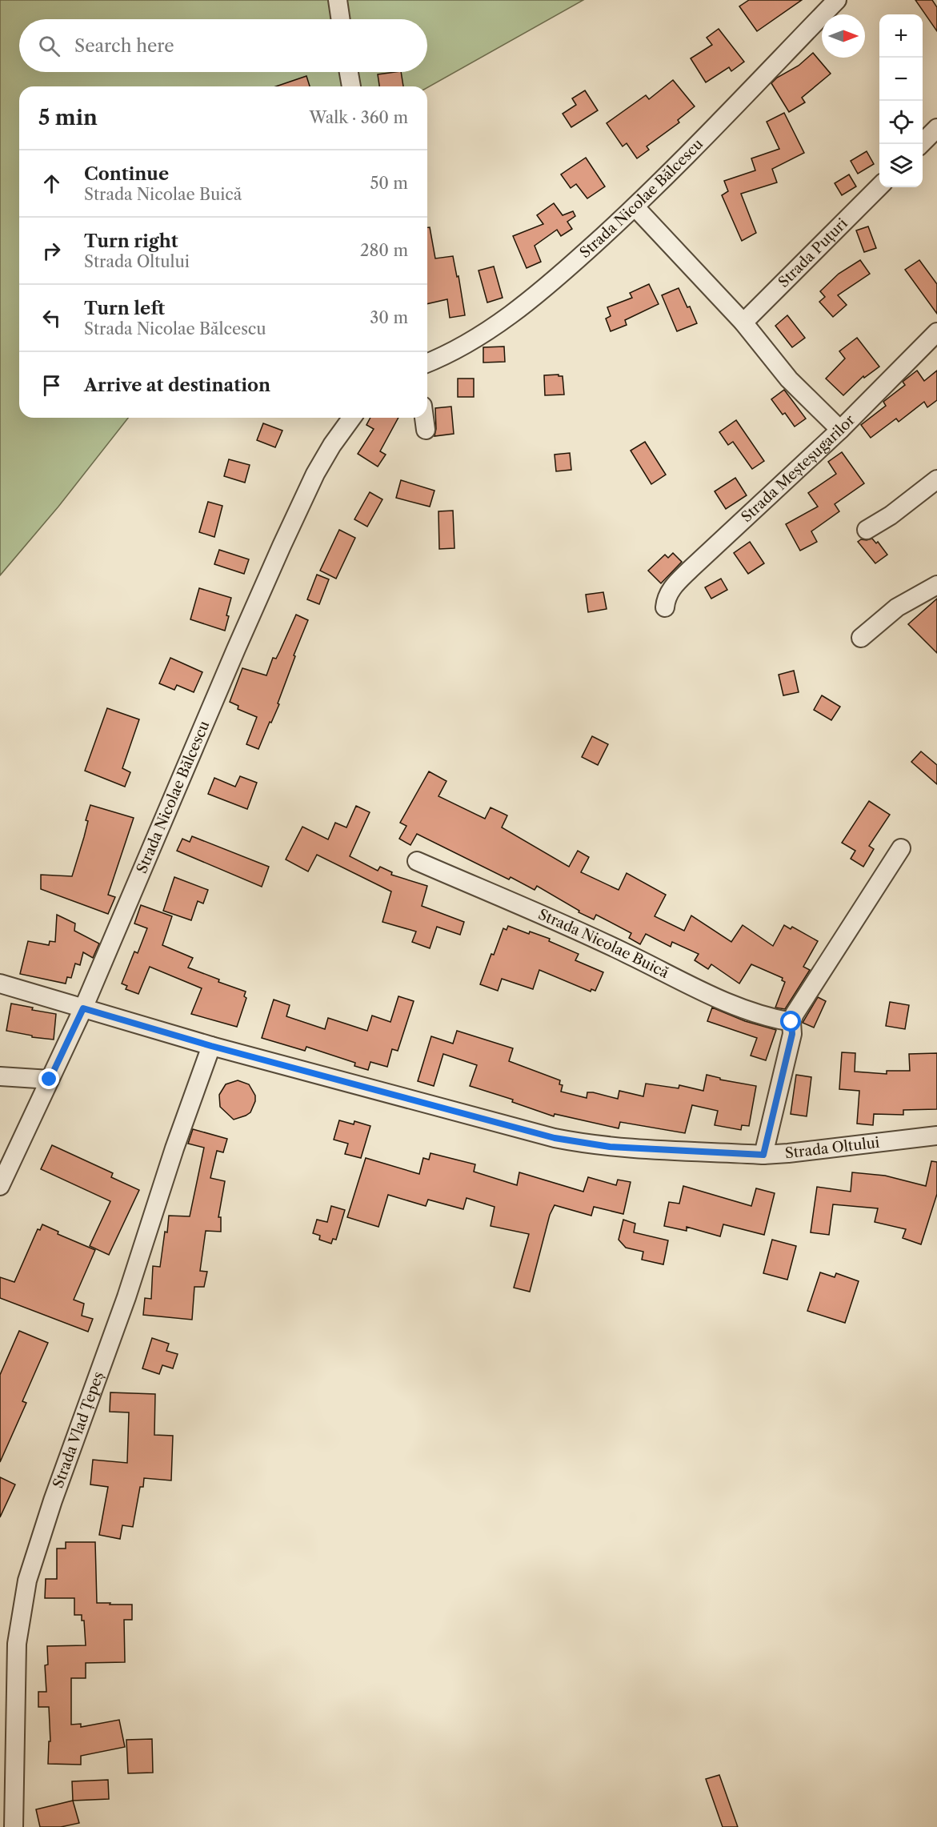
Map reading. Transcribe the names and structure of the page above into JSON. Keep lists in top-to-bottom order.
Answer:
{
  "streets": {
    "street": [
      "Strada Nicolae Bălcescu",
      "Strada Puțuri",
      "Strada Meșteșugarilor",
      "Strada Nicolae Buică",
      "Strada Oltului",
      "Strada Vlad Țepeș"
    ]
  },
  "crossings": [
    ["Strada Nicolae Bălcescu", "Strada Oltului"],
    ["Strada Oltului", "Strada Vlad Țepeș"]
  ],
  "north": "right",
  "page": {
    "map_buttons": ["+", "−"],
    "search": "Search here",
    "heading": ["5 min", "Walk · 360 m"],
    "list": [
      ["Continue", "Strada Nicolae Buică", "50 m"],
      ["Turn right", "Strada Oltului", "280 m"],
      ["Turn left", "Strada Nicolae Bălcescu", "30 m"],
      "Arrive at destination"
    ]
  }
}
